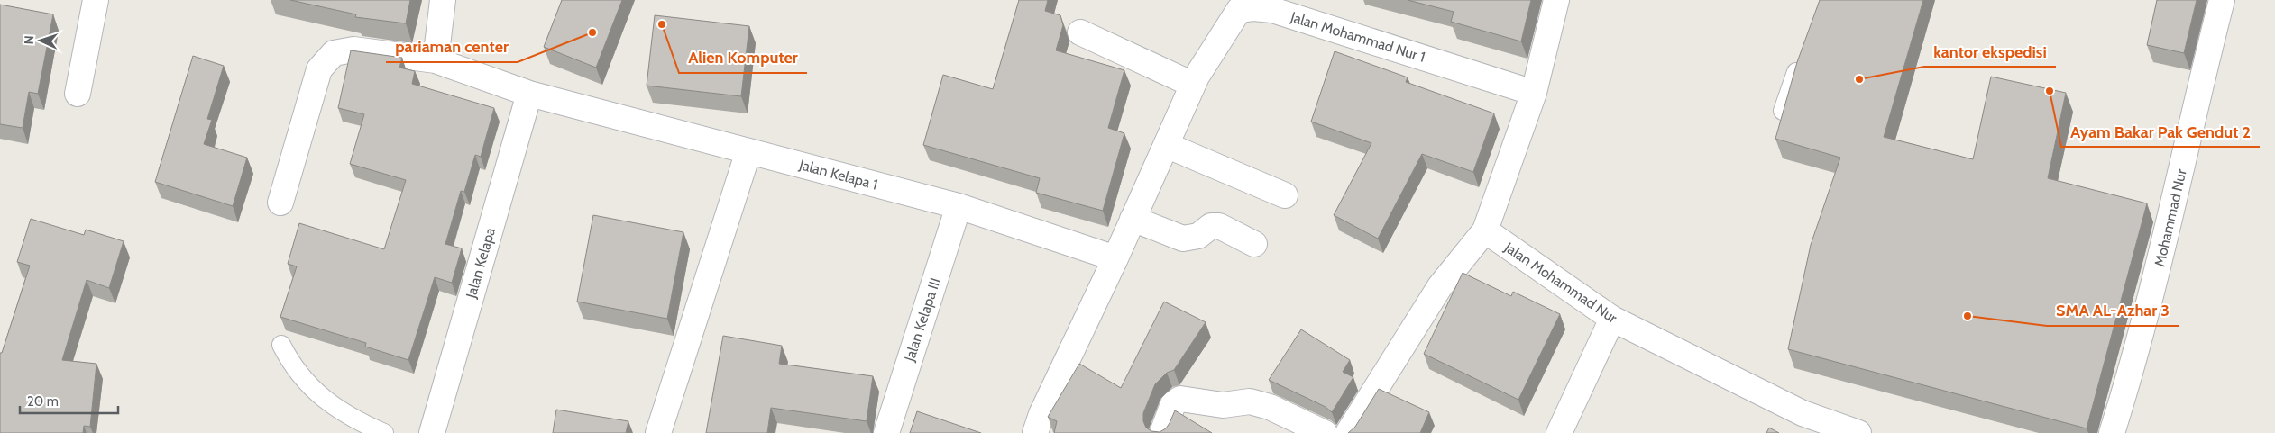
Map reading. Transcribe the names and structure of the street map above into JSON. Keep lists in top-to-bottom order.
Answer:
{
  "streets": {
    "street": [
      "Jalan Mohammad Nur 1",
      "Jalan Kelapa 1",
      "Mohammad Nur",
      "Jalan Kelapa",
      "Jalan Mohammad Nur",
      "Jalan Kelapa III"
    ]
  },
  "crossings": [
    ["Jalan Kelapa 1", "Jalan Kelapa"],
    ["Jalan Kelapa 1", "Jalan Kelapa III"]
  ],
  "places": [
    "Alien Komputer",
    "pariaman center",
    "kantor ekspedisi",
    "Ayam Bakar Pak Gendut 2",
    "SMA AL-Azhar 3"
  ],
  "scale_bar": "20 m",
  "north": "left"
}
